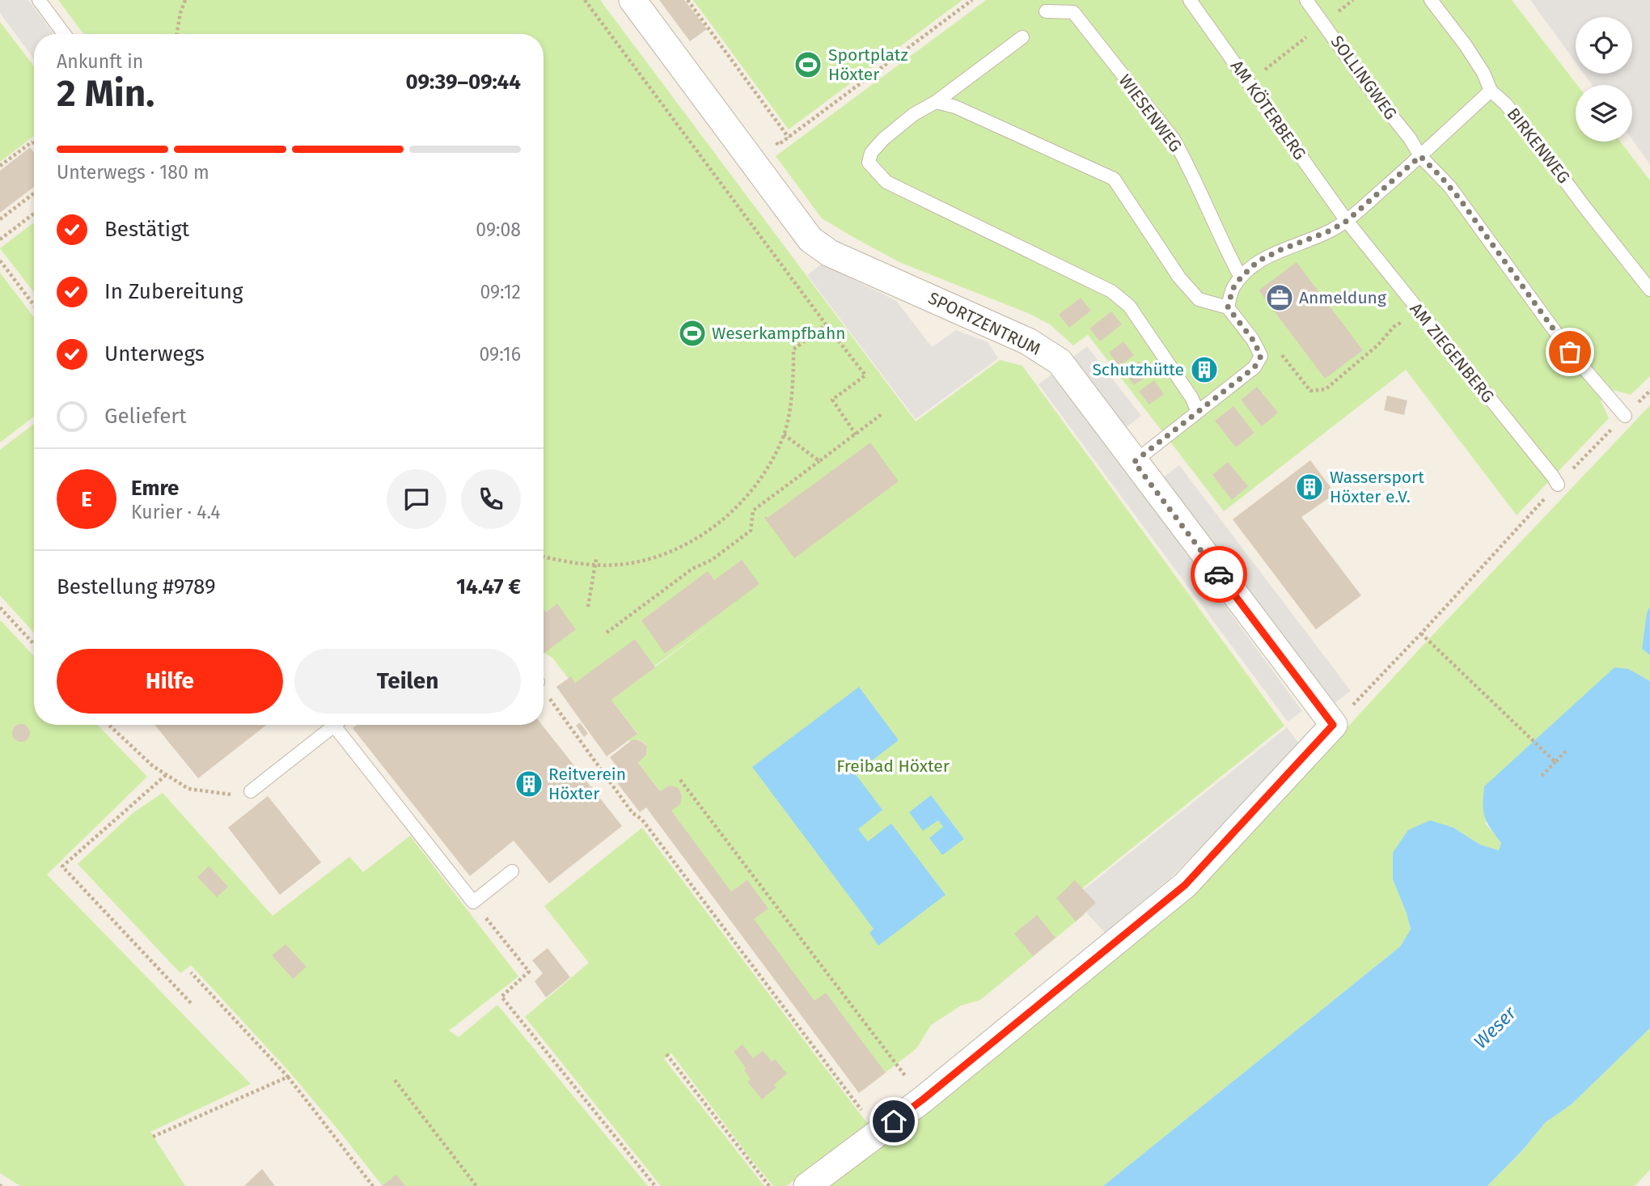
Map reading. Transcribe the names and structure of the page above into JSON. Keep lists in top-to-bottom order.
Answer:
{
  "streets": {
    "street": ["SPORTZENTRUM"],
    "lane": [
      "SOLLINGWEG",
      "AM KÖTERBERG",
      "WIESENWEG",
      "BIRKENWEG",
      "AM ZIEGENBERG"
    ]
  },
  "crossings": [
    ["AM KÖTERBERG", "AM ZIEGENBERG"]
  ],
  "water": ["Weser"],
  "parks": ["Freibad Höxter"],
  "places": {
    "sports": ["Sportplatz Höxter", "Weserkampfbahn"],
    "office": ["Anmeldung"],
    "building": ["Schutzhütte", "Wassersport Höxter e.V.", "Reitverein Höxter"]
  },
  "page": {
    "heading": ["2 Min.", "Ankunft in", "09:39–09:44"],
    "panel": [
      "Emre",
      "Kurier · 4.4",
      "Bestellung #9789",
      "14.47 €"
    ],
    "bar": "Unterwegs · 180 m",
    "list": [
      ["Bestätigt", "09:08"],
      ["In Zubereitung", "09:12"],
      ["Unterwegs", "09:16"],
      "Geliefert"
    ],
    "round": "E",
    "buttons": ["Hilfe", "Teilen"]
  }
}
